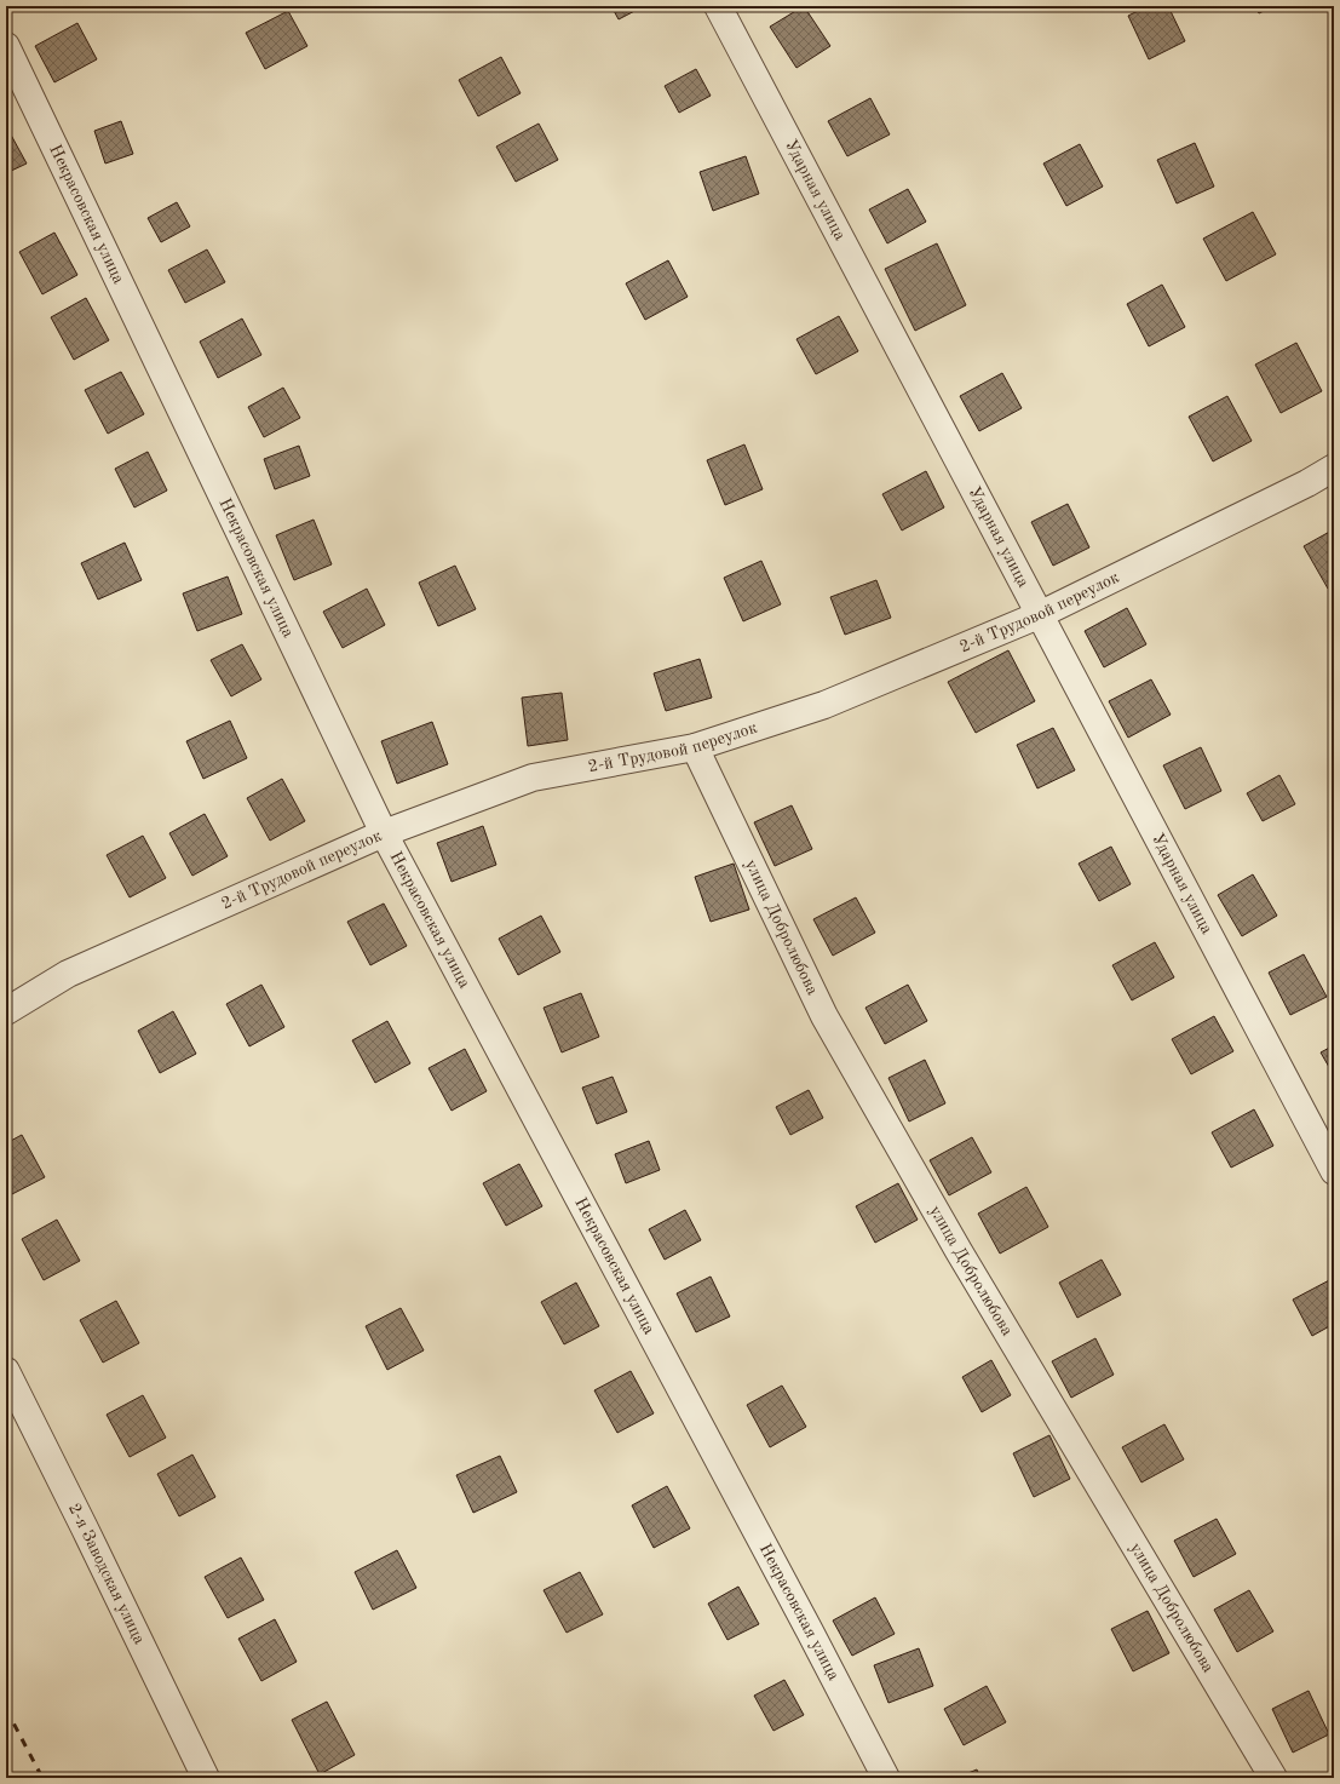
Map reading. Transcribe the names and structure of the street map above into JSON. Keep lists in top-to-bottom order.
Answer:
{
  "streets": {
    "street": [
      "Ударная улица",
      "Некрасовская улица",
      "2-й Трудовой переулок",
      "улица Добролюбова",
      "2-я Заводская улица"
    ]
  },
  "crossings": [
    ["Ударная улица", "2-й Трудовой переулок"],
    ["Некрасовская улица", "2-й Трудовой переулок"],
    ["2-й Трудовой переулок", "улица Добролюбова"]
  ]
}
